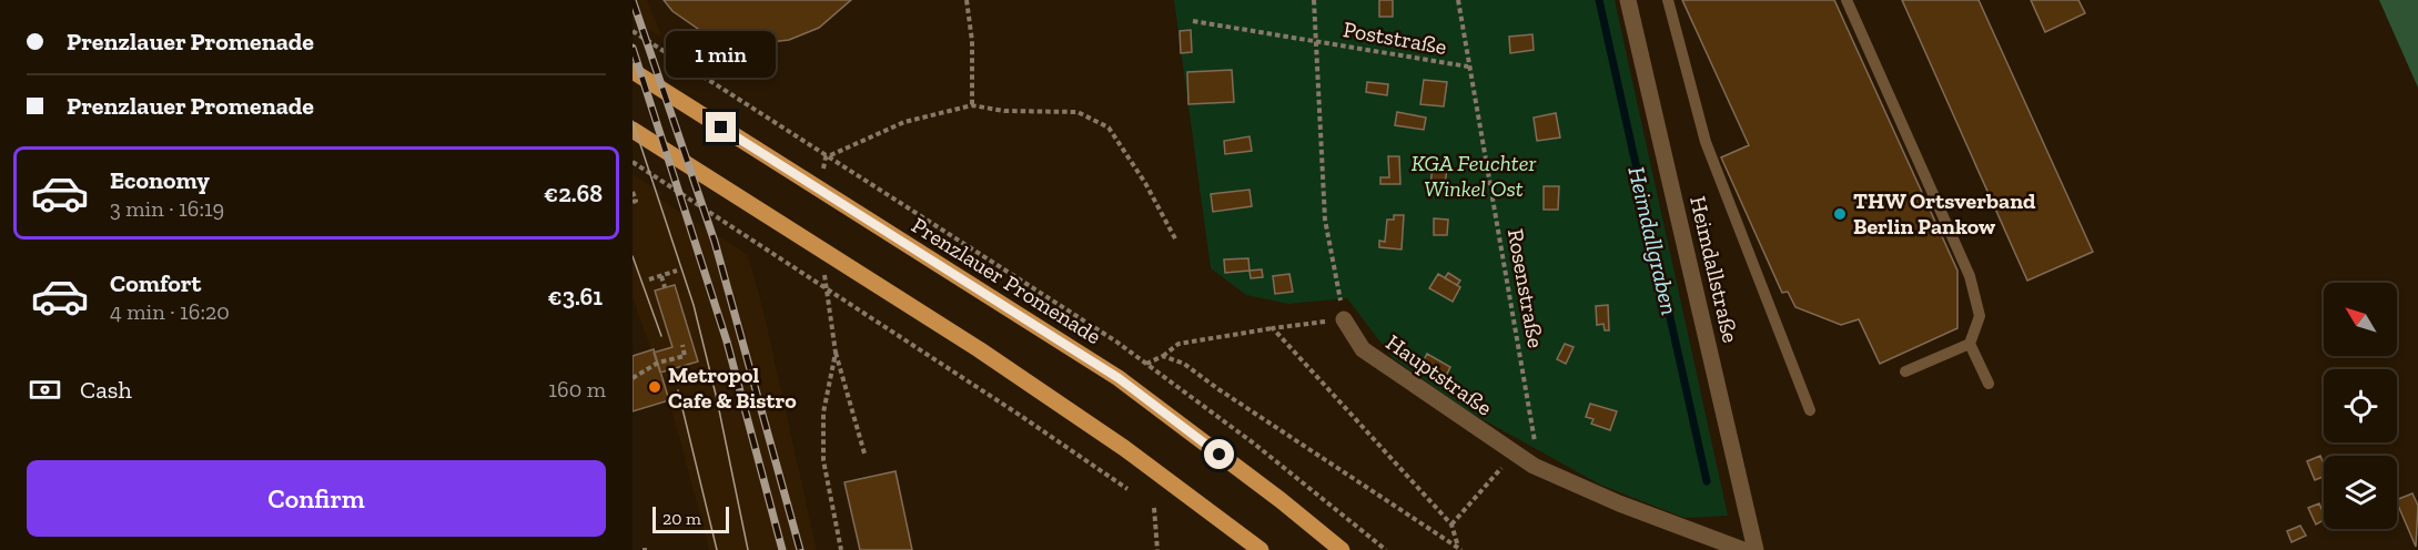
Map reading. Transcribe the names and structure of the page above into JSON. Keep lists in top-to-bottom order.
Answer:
{
  "streets": {
    "main road": ["Prenzlauer Promenade"],
    "street": ["Heimdallstraße", "Hauptstraße"],
    "path": ["Poststraße", "Rosenstraße"]
  },
  "crossings": [
    ["Poststraße", "Rosenstraße"],
    ["Rosenstraße", "Hauptstraße"]
  ],
  "water": ["Heimdallgraben"],
  "parks": ["KGA Feuchter Winkel Ost"],
  "places": ["THW Ortsverband Berlin Pankow", "Metropol Cafe & Bistro"],
  "scale_bar": "20 m",
  "north": "top left",
  "page": {
    "banner": ["Prenzlauer Promenade", "Prenzlauer Promenade"],
    "bubble": "1 min",
    "list": [
      {
        "name": "Economy",
        "note": "3 min · 16:19",
        "value": "€2.68"
      },
      {
        "name": "Comfort",
        "note": "4 min · 16:20",
        "value": "€3.61"
      }
    ],
    "pay": ["Cash", "160 m"],
    "buttons": "Confirm",
    "scale": "20 m"
  }
}
